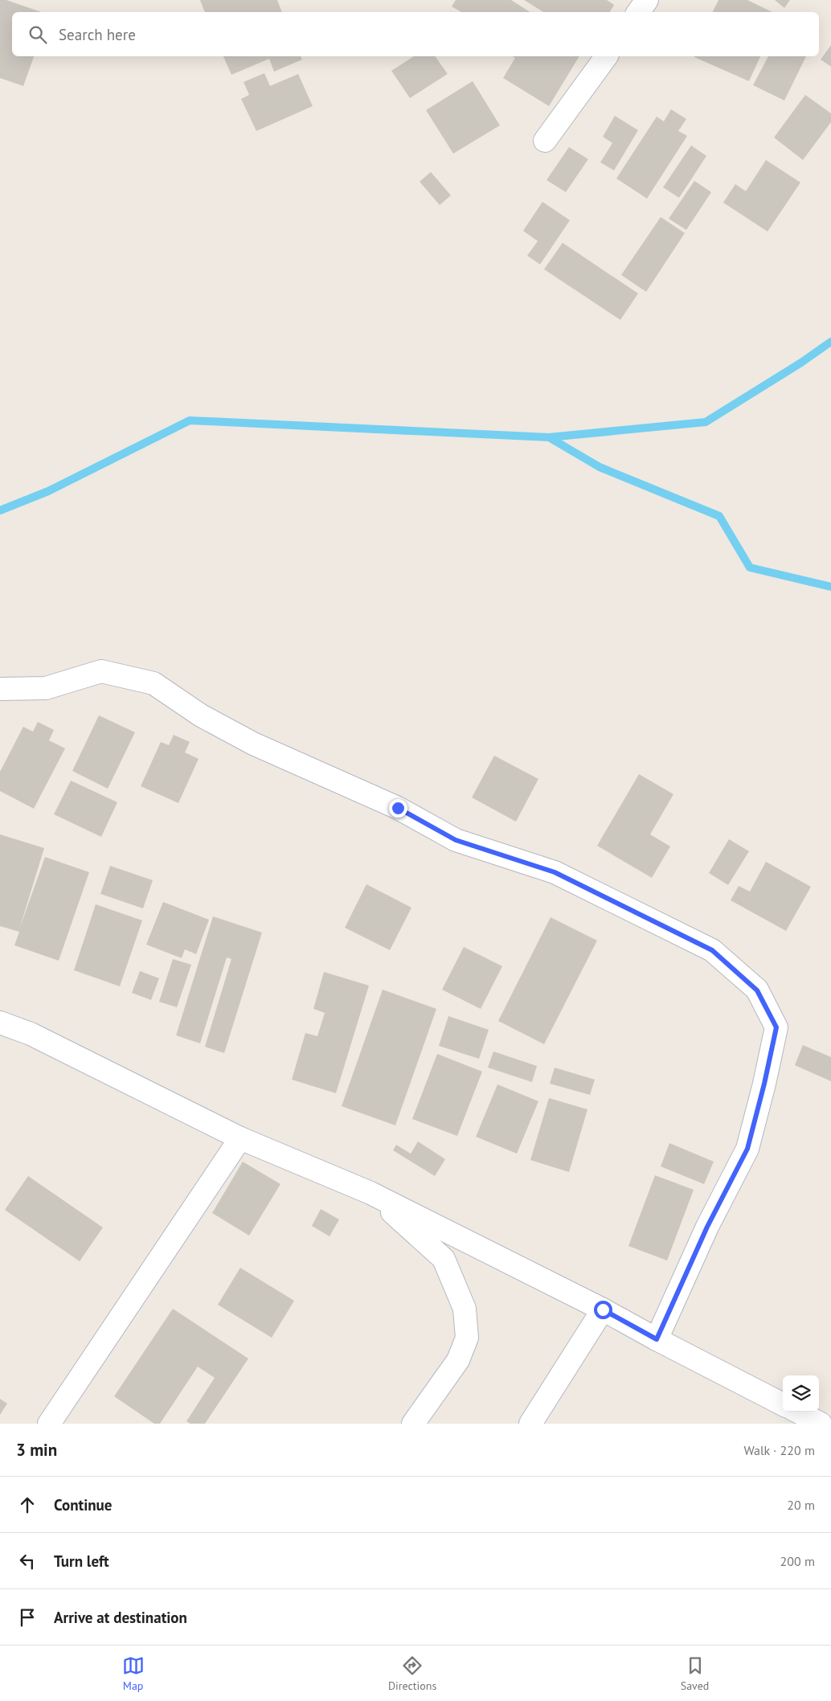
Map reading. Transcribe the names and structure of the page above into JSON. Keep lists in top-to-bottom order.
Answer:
{
  "page": {
    "search": "Search here",
    "heading": ["3 min", "Walk · 220 m"],
    "list": [
      ["Continue", "20 m"],
      ["Turn left", "200 m"],
      "Arrive at destination"
    ],
    "nav": ["Map", "Directions", "Saved"]
  }
}
